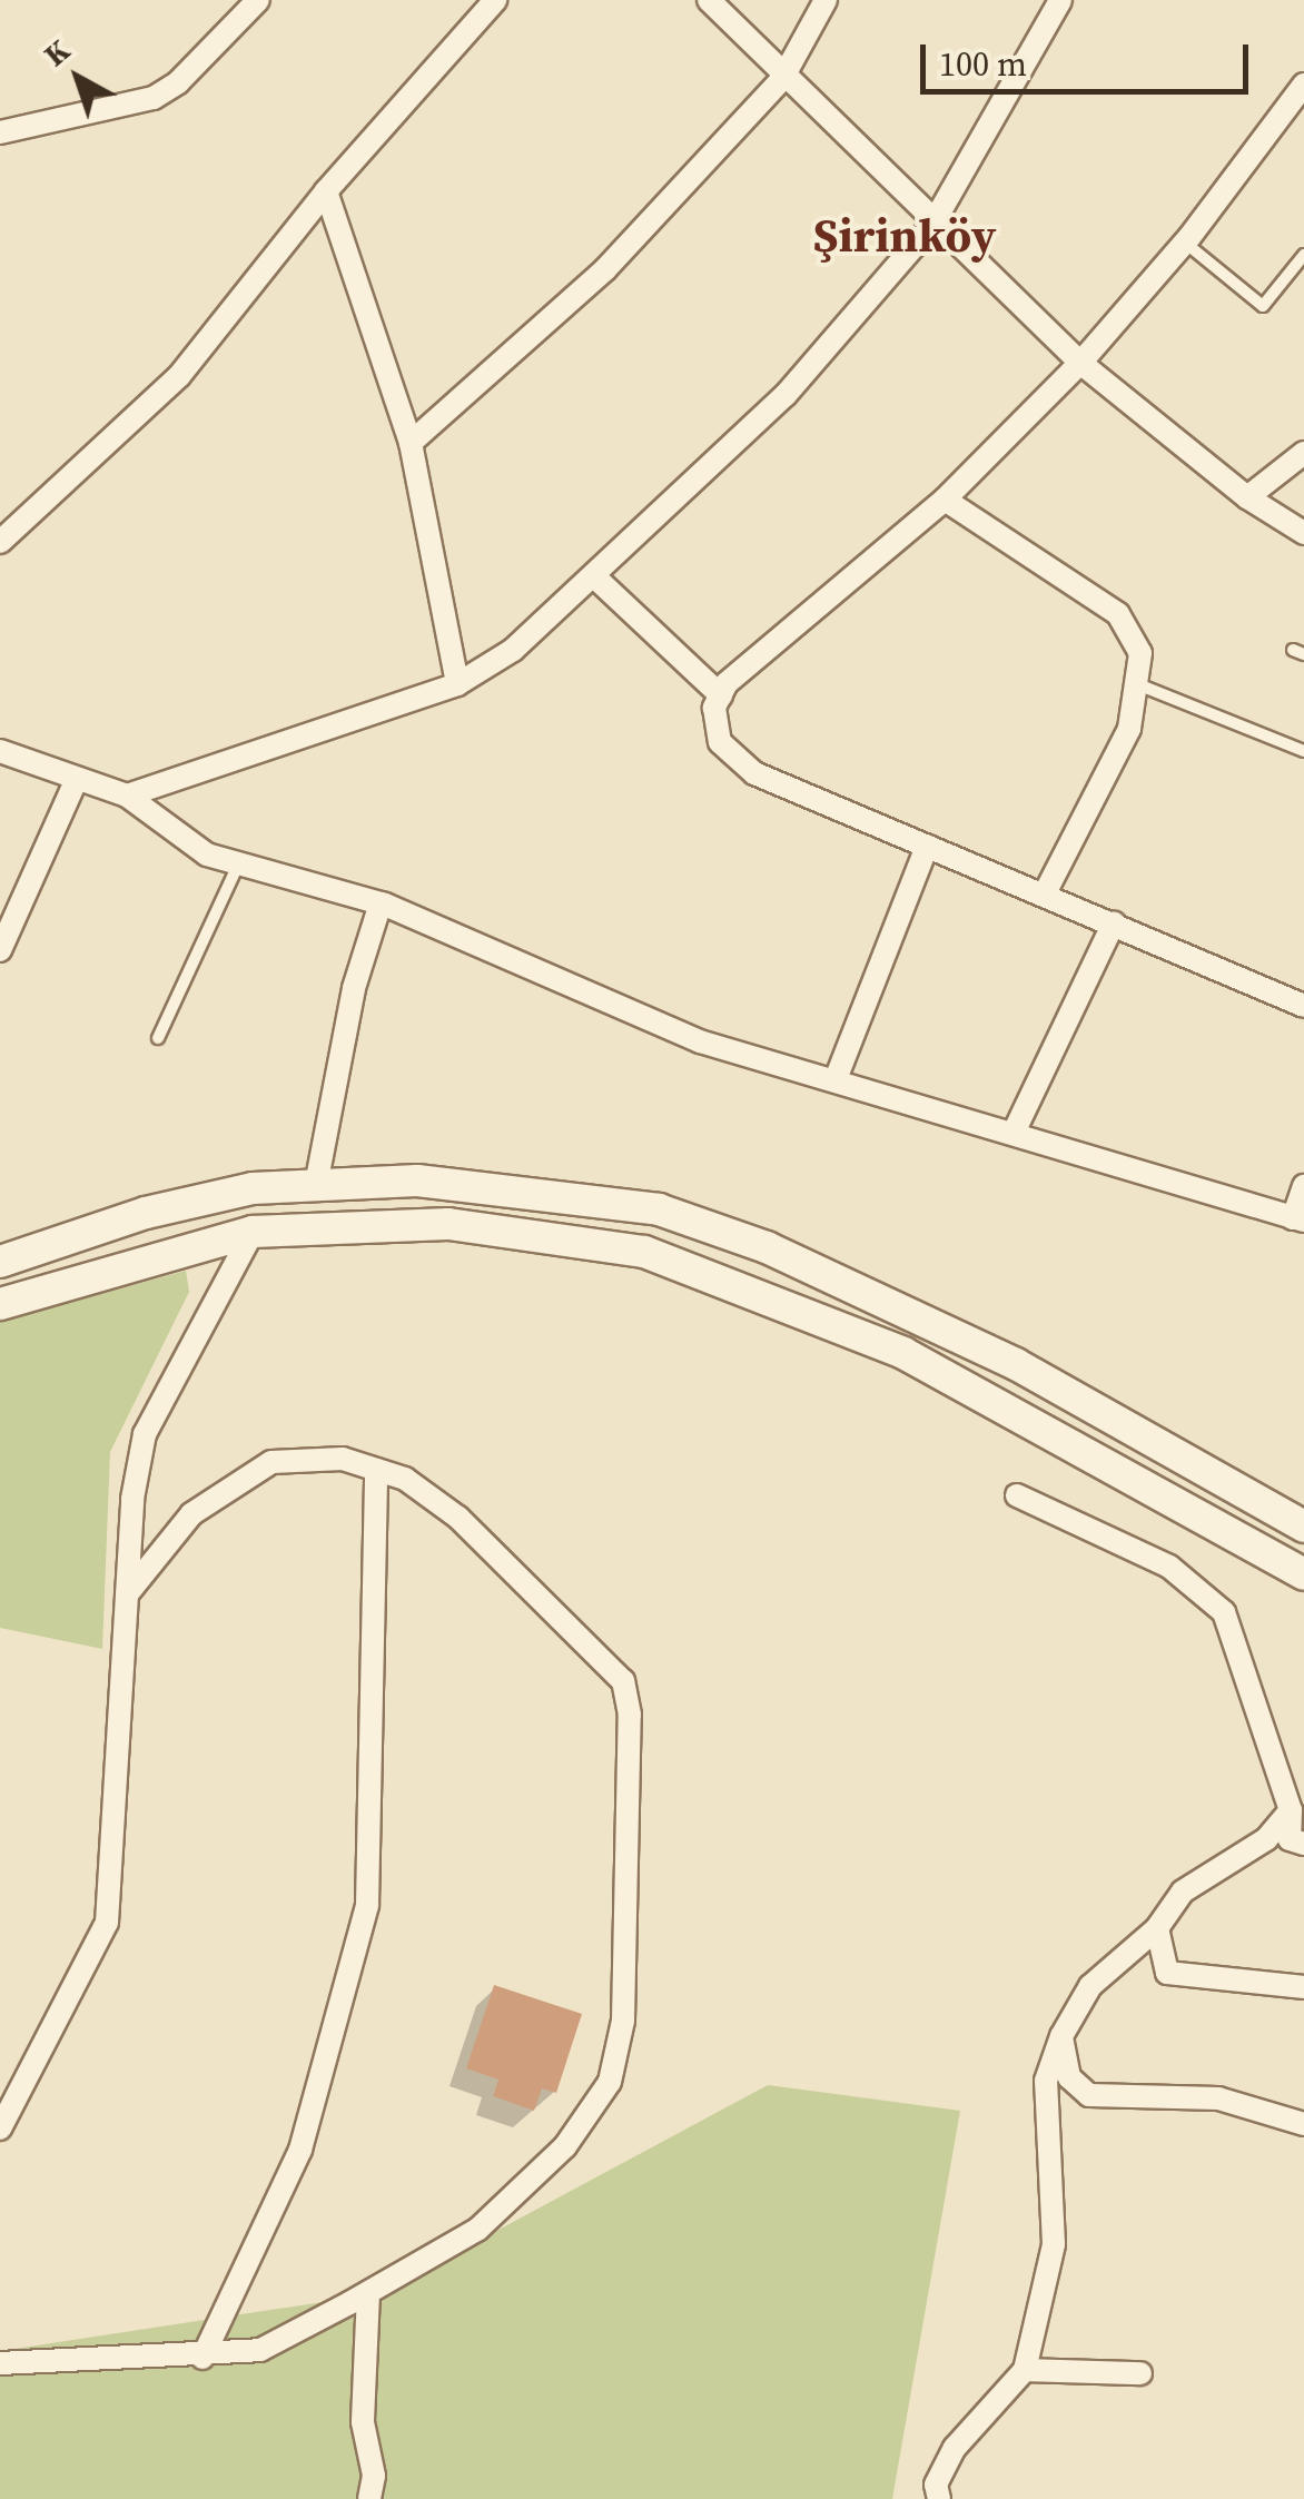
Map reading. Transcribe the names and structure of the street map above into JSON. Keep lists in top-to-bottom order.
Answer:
{
  "districts": ["Şirinköy"],
  "scale_bar": "100 m",
  "north": "top left"
}
